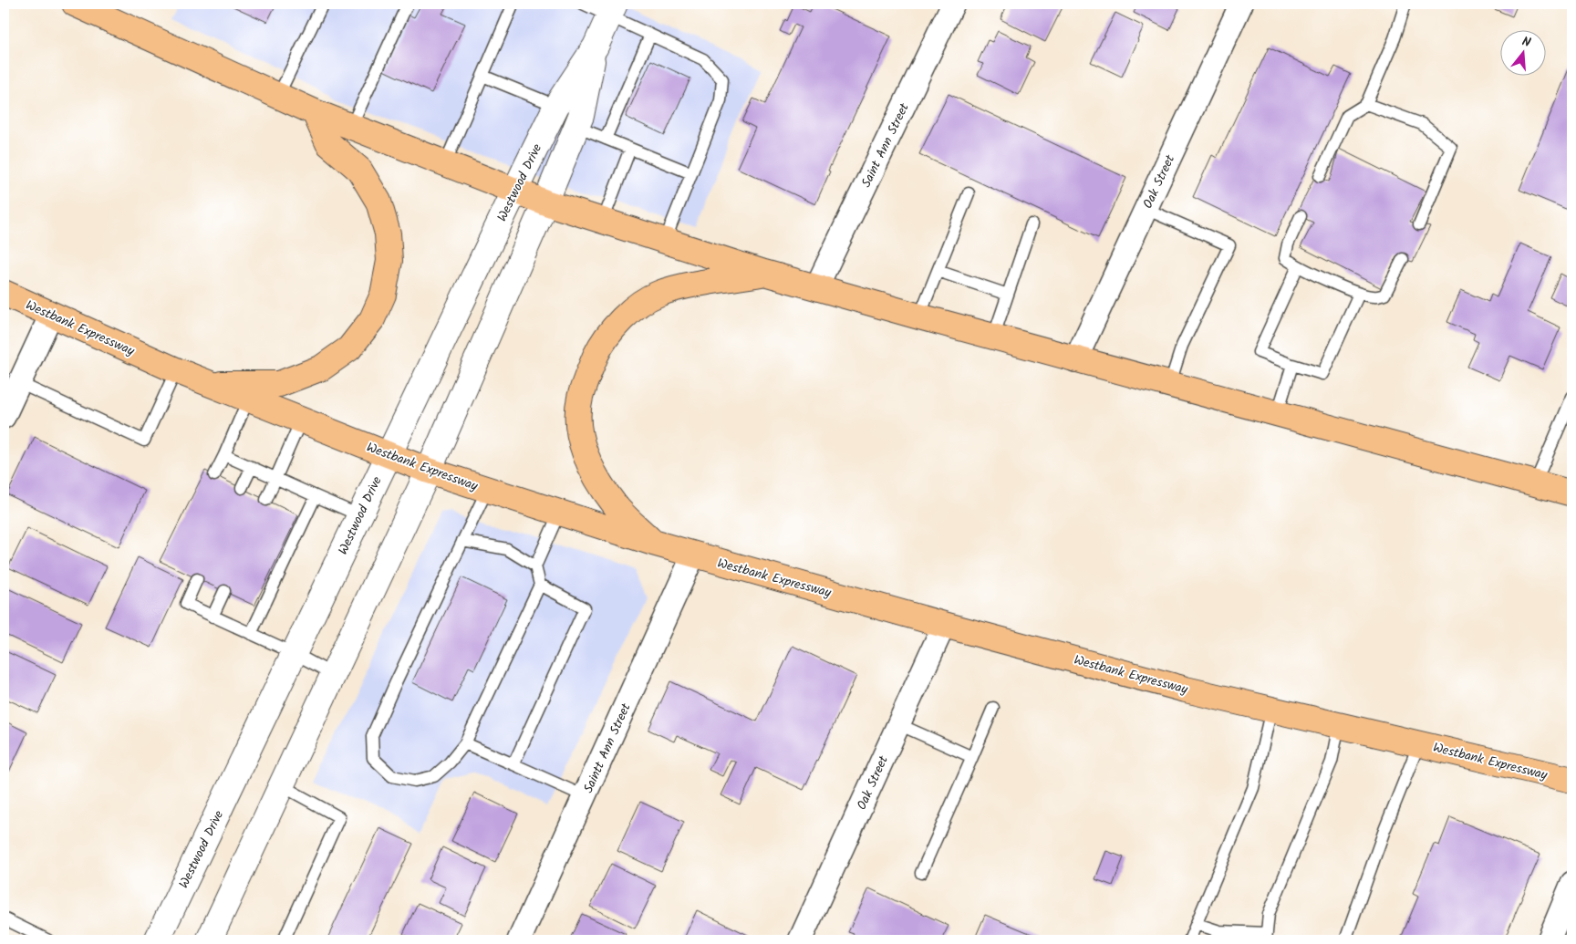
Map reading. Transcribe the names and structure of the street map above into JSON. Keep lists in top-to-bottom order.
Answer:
{
  "streets": {
    "highway": ["Westbank Expressway"],
    "street": [
      "Saint Ann Street",
      "Oak Street",
      "Westwood Drive",
      "Saintt Ann Street"
    ]
  },
  "crossings": [
    ["Oak Street", "Westbank Expressway"],
    ["Westwood Drive", "Westbank Expressway"],
    ["Westbank Expressway", "Saintt Ann Street"]
  ],
  "north": "top"
}
